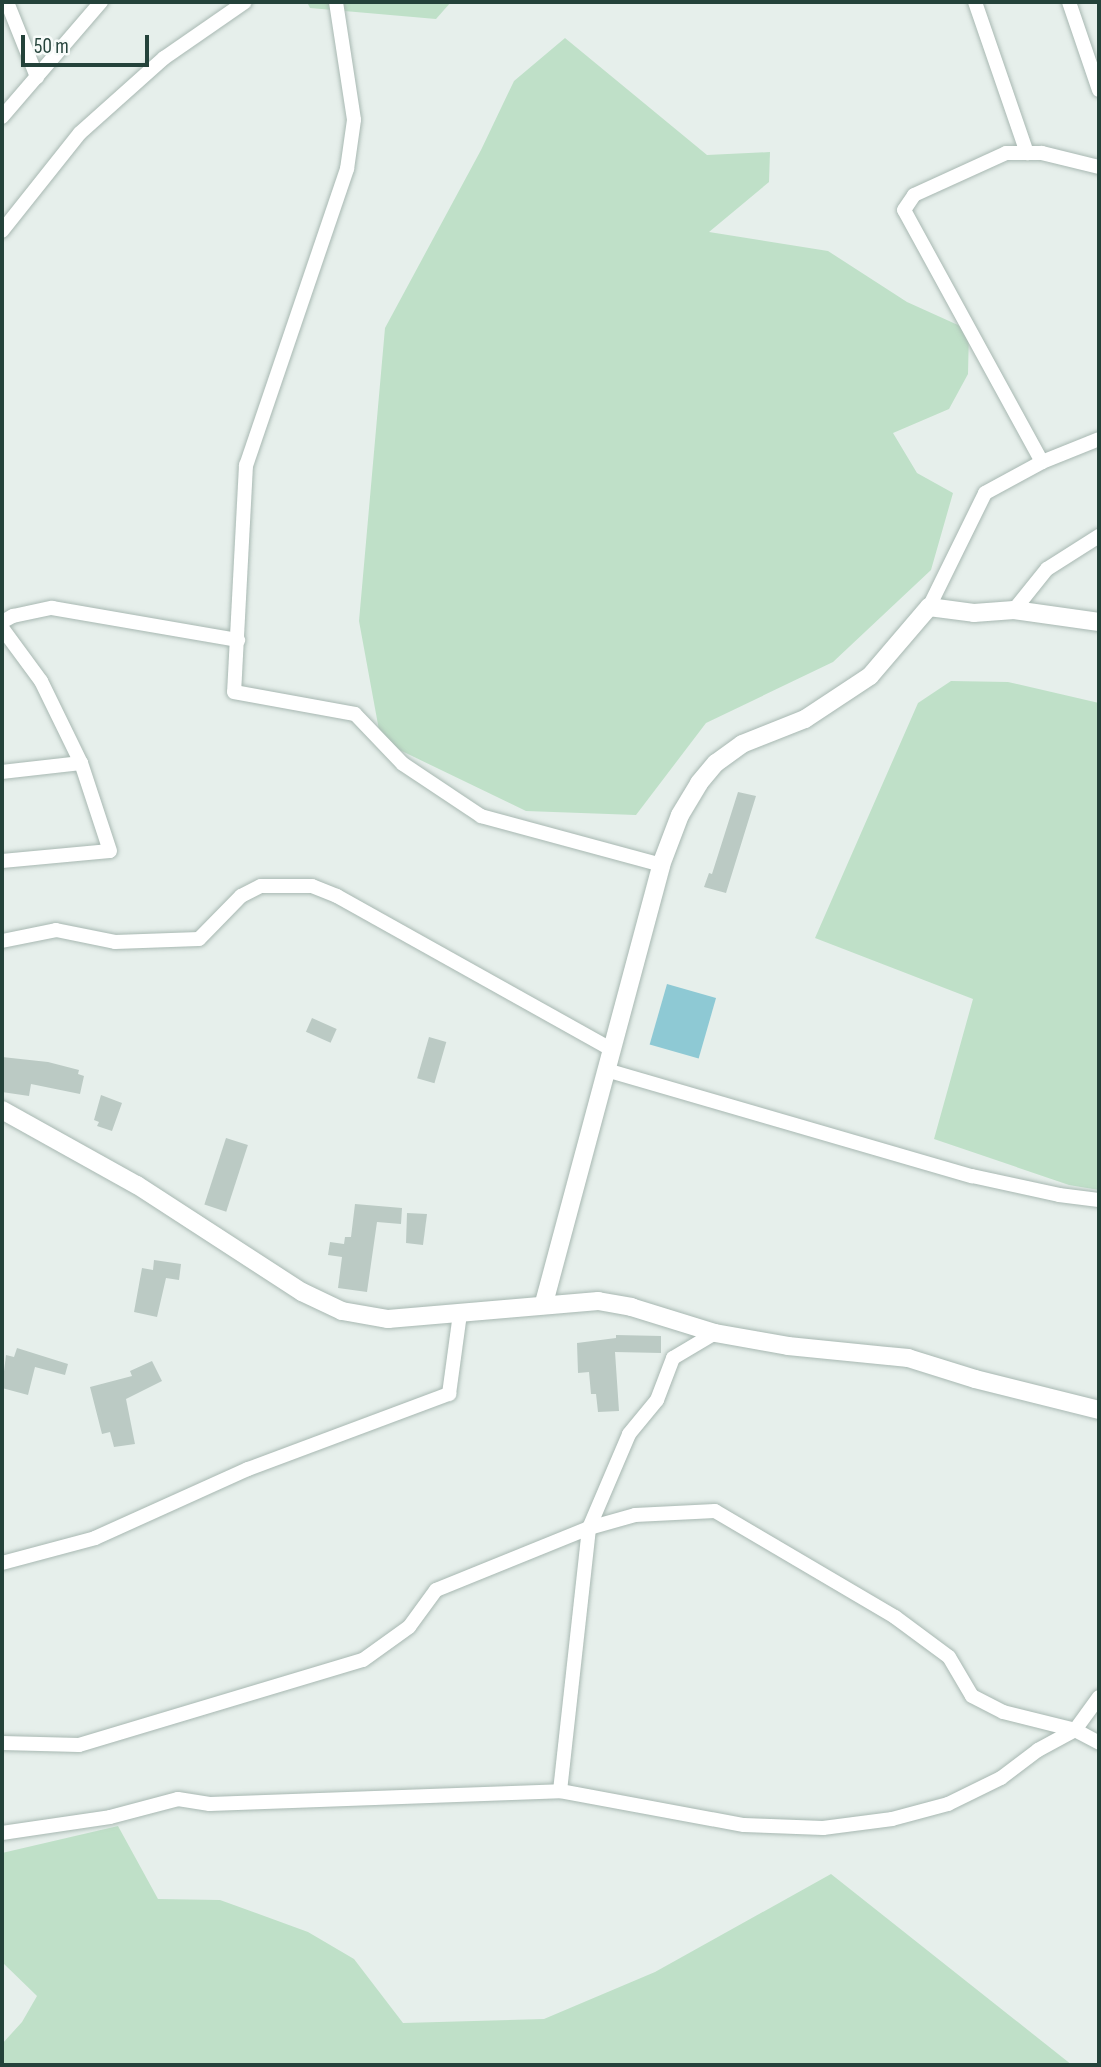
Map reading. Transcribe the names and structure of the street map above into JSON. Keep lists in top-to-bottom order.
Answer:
{
  "scale_bar": "50 m"
}
